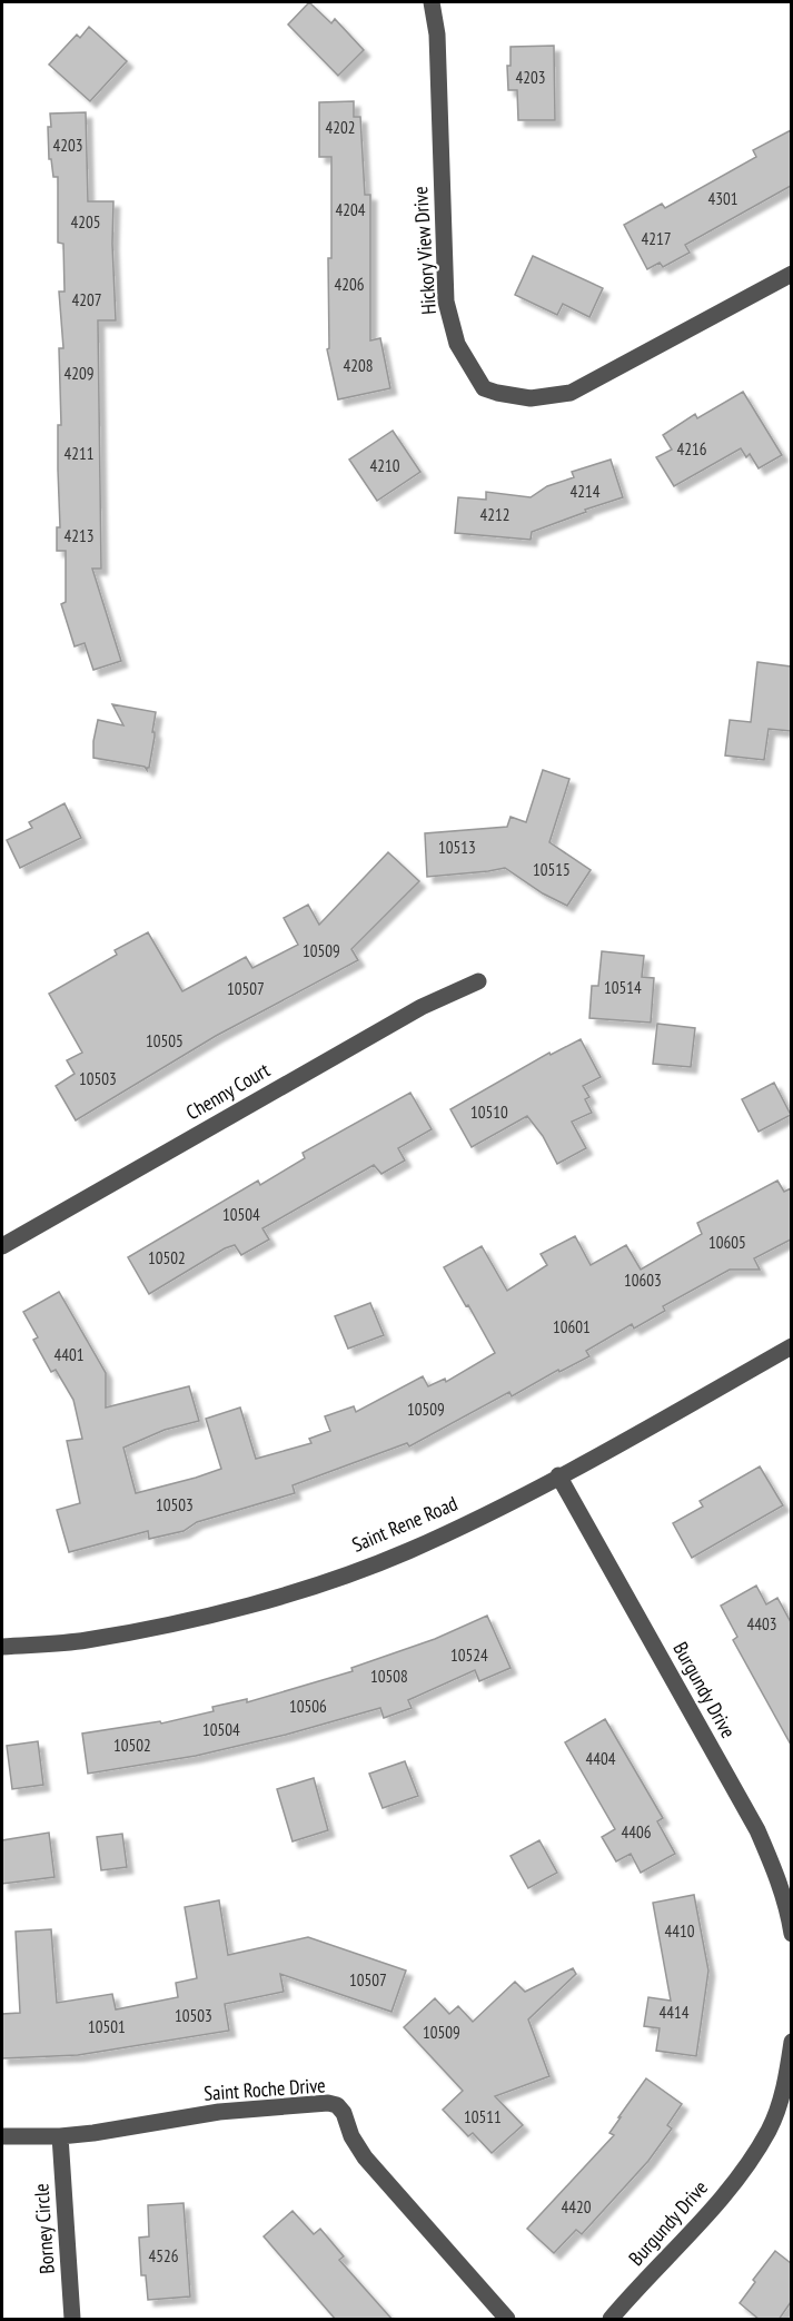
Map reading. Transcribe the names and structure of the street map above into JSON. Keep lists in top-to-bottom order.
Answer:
{
  "streets": {
    "street": [
      "Hickory View Drive",
      "Chenny Court",
      "Saint Rene Road",
      "Burgundy Drive",
      "Saint Roche Drive",
      "Borney Circle"
    ]
  },
  "crossings": [
    ["Saint Rene Road", "Burgundy Drive"],
    ["Saint Roche Drive", "Borney Circle"]
  ],
  "house_numbers": [
    "4203",
    "4202",
    "4203",
    "4301",
    "4204",
    "4205",
    "4217",
    "4206",
    "4207",
    "4208",
    "4209",
    "4216",
    "4211",
    "4210",
    "4214",
    "4212",
    "4213",
    "10513",
    "10515",
    "10509",
    "10514",
    "10507",
    "10505",
    "10503",
    "10510",
    "10504",
    "10605",
    "10502",
    "10603",
    "10601",
    "4401",
    "10509",
    "10503",
    "4403",
    "10524",
    "10508",
    "10506",
    "10504",
    "10502",
    "4404",
    "4406",
    "4410",
    "10507",
    "4414",
    "10503",
    "10501",
    "10509",
    "10511",
    "4420",
    "4526"
  ]
}
